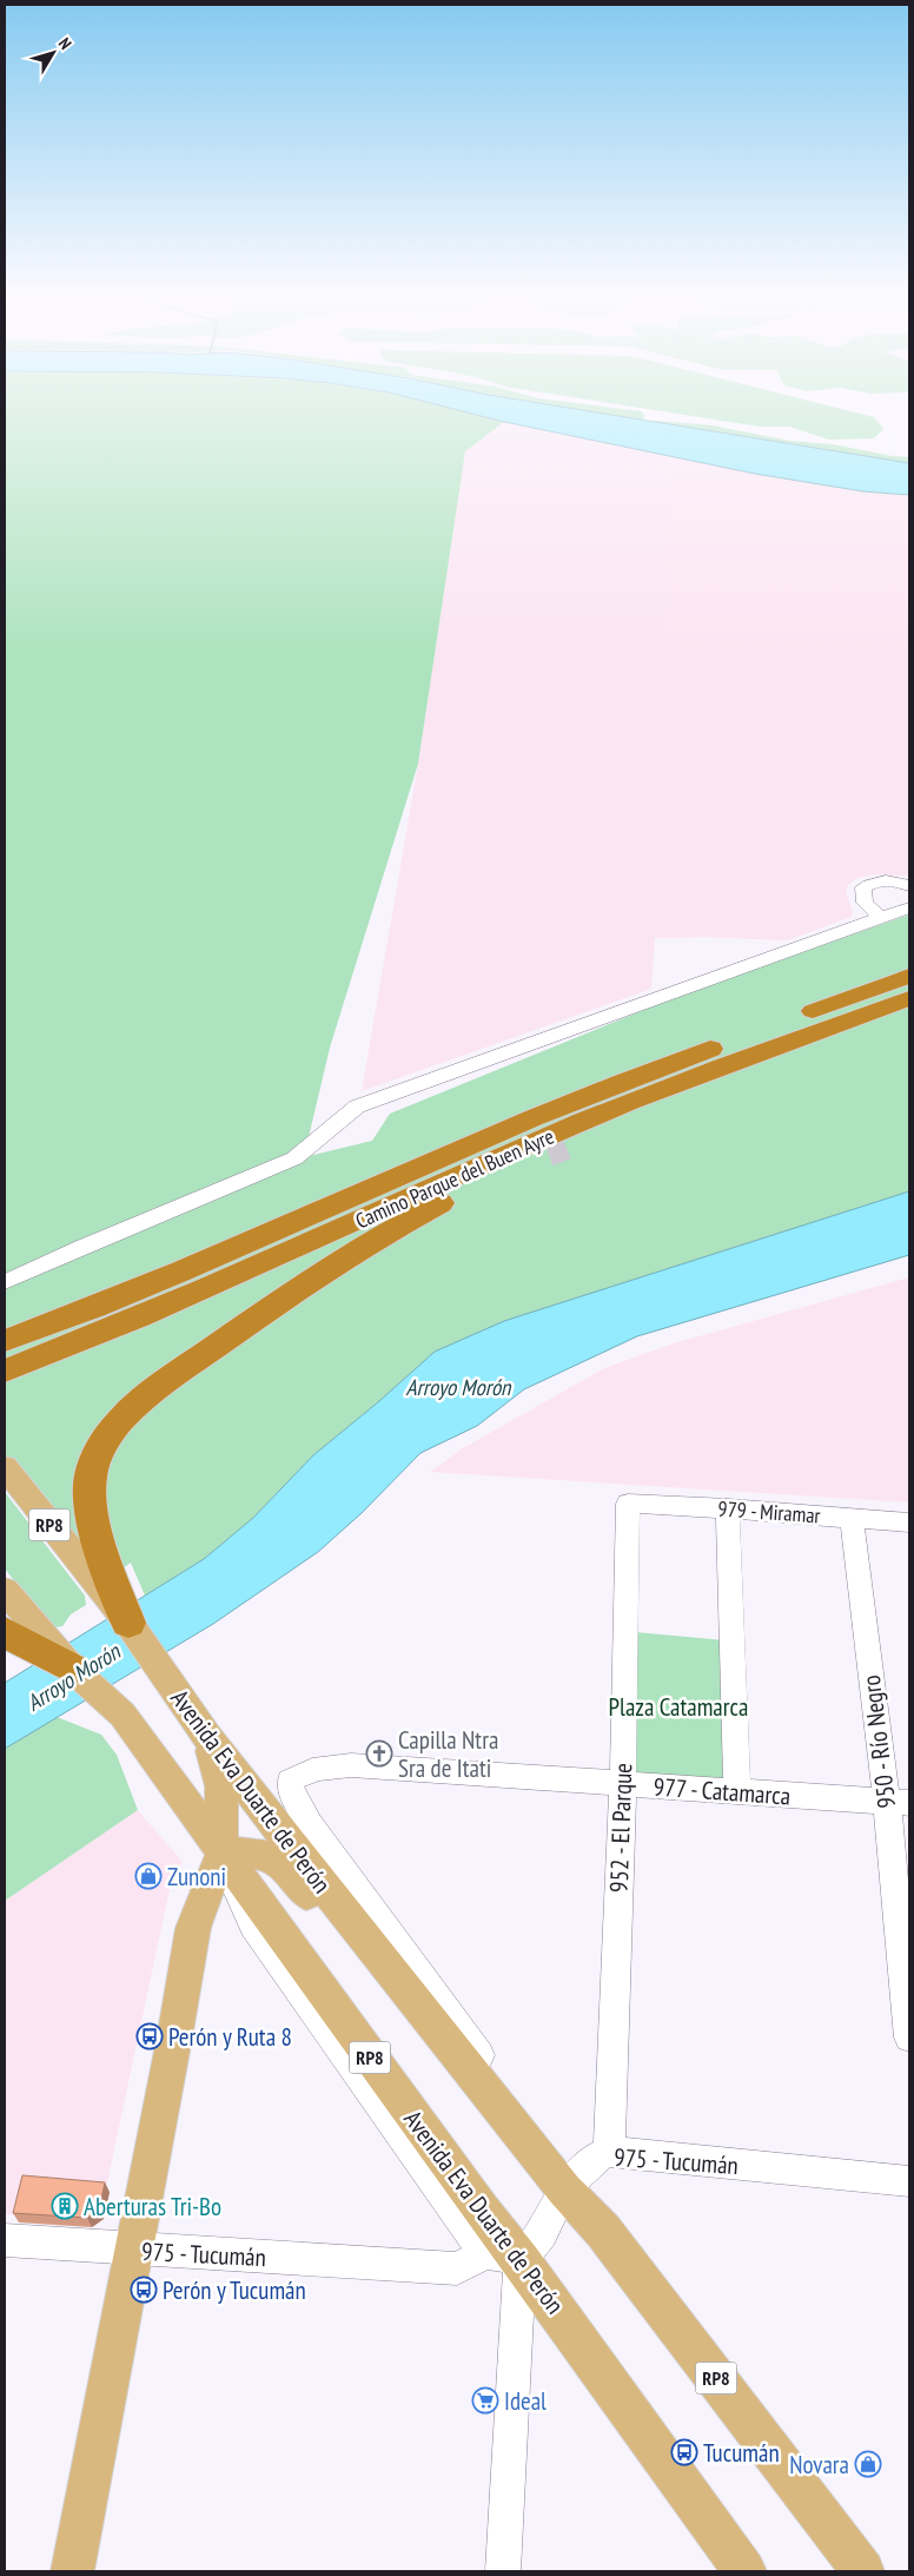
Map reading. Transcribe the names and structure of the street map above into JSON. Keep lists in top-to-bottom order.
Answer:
{
  "streets": {
    "highway": ["Camino Parque del Buen Ayre"],
    "main road": ["RP8", "Avenida Eva Duarte de Perón"],
    "street": [
      "979 - Miramar",
      "950 - Río Negro",
      "977 - Catamarca",
      "952 - El Parque",
      "975 - Tucumán"
    ]
  },
  "crossings": [
    ["979 - Miramar", "950 - Río Negro"],
    ["979 - Miramar", "952 - El Parque"],
    ["950 - Río Negro", "977 - Catamarca"],
    ["Avenida Eva Duarte de Perón", "977 - Catamarca"],
    ["Avenida Eva Duarte de Perón", "975 - Tucumán"],
    ["977 - Catamarca", "952 - El Parque"],
    ["952 - El Parque", "975 - Tucumán"]
  ],
  "water": ["Arroyo Morón"],
  "parks": ["Plaza Catamarca"],
  "places": {
    "church": ["Capilla Ntra Sra de Itati"],
    "shop": ["Zunoni", "Novara"],
    "bus stop": ["Perón y Ruta 8", "Perón y Tucumán", "Tucumán"],
    "building": ["Aberturas Tri-Bo"],
    "supermarket": ["Ideal"]
  },
  "north": "top right"
}
